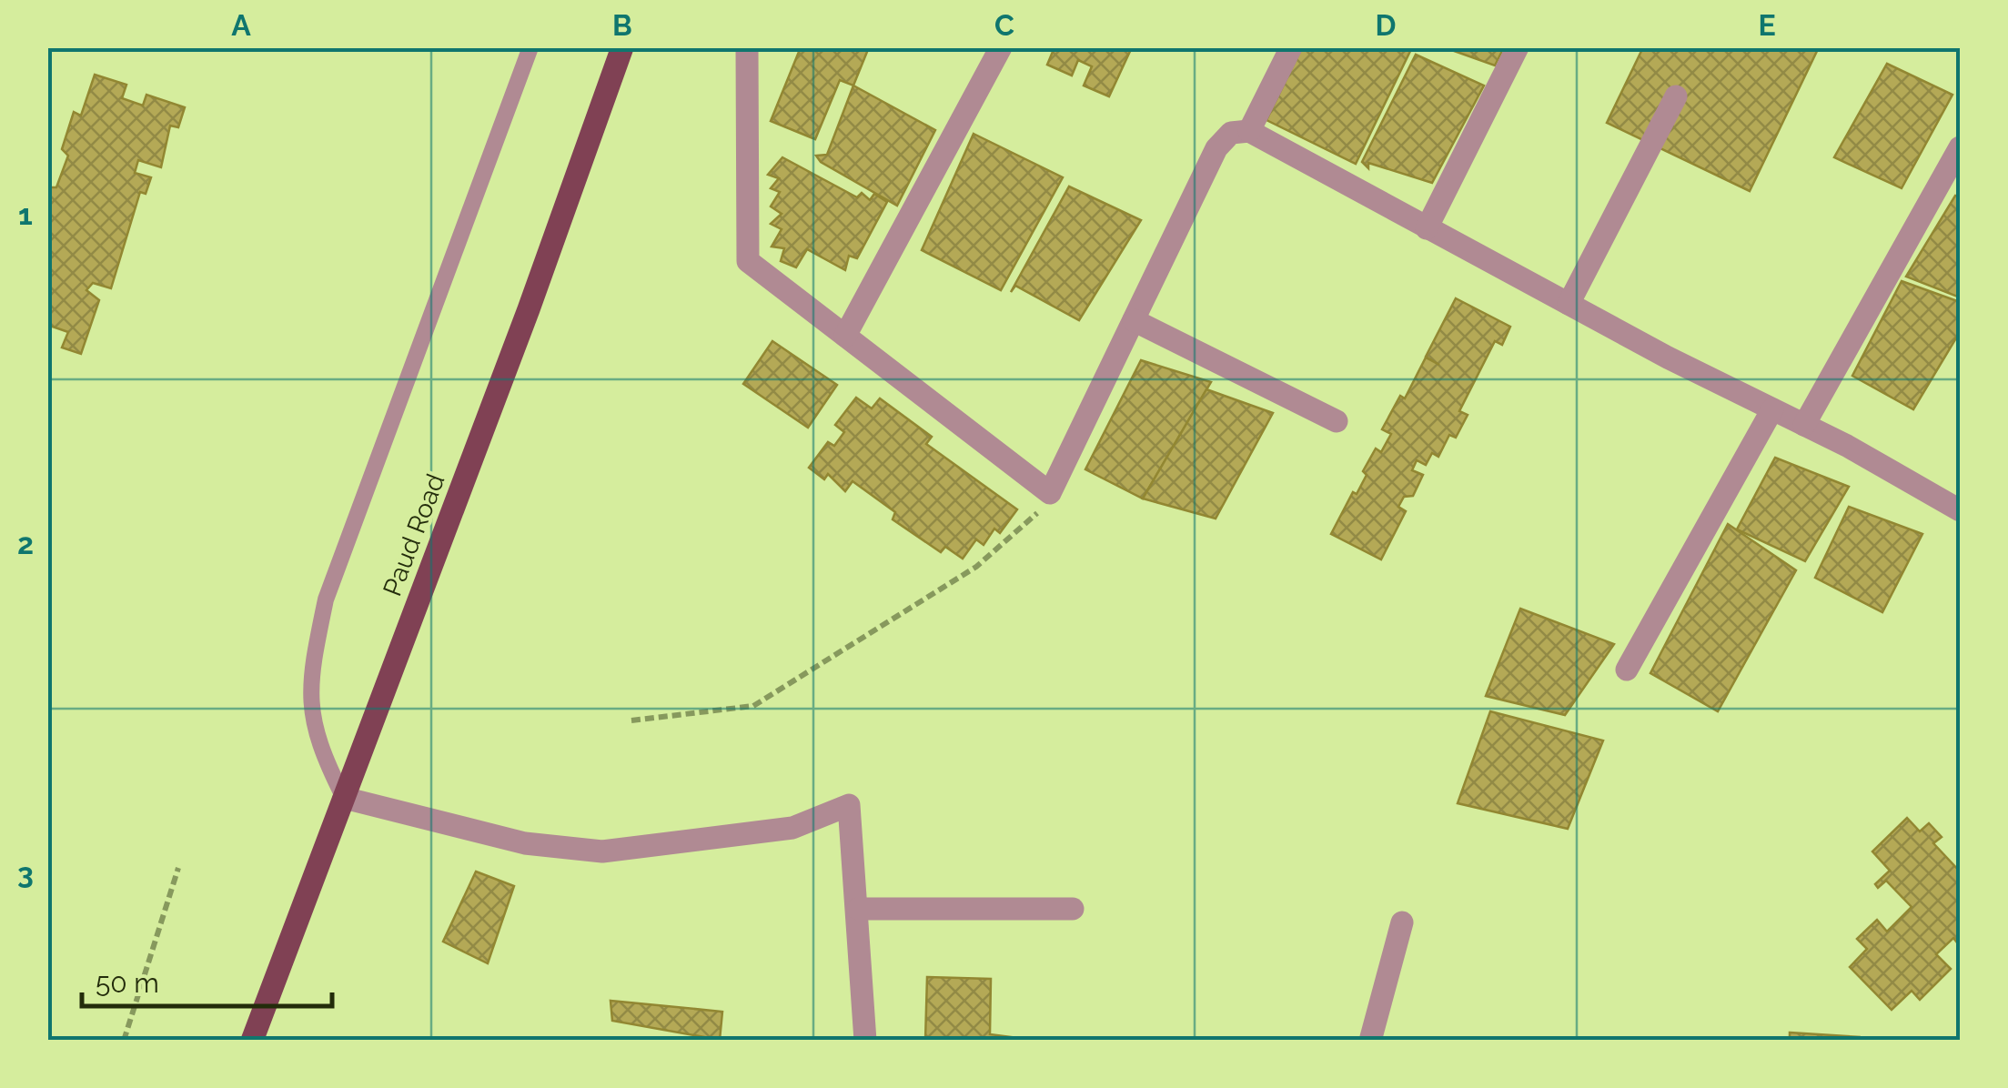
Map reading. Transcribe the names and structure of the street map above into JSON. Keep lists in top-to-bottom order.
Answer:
{
  "streets": {
    "main road": ["Paud Road"]
  },
  "scale_bar": "50 m",
  "grid": {
    "columns": [
      "A",
      "B",
      "C",
      "D",
      "E"
    ],
    "rows": ["1", "2", "3"]
  }
}
